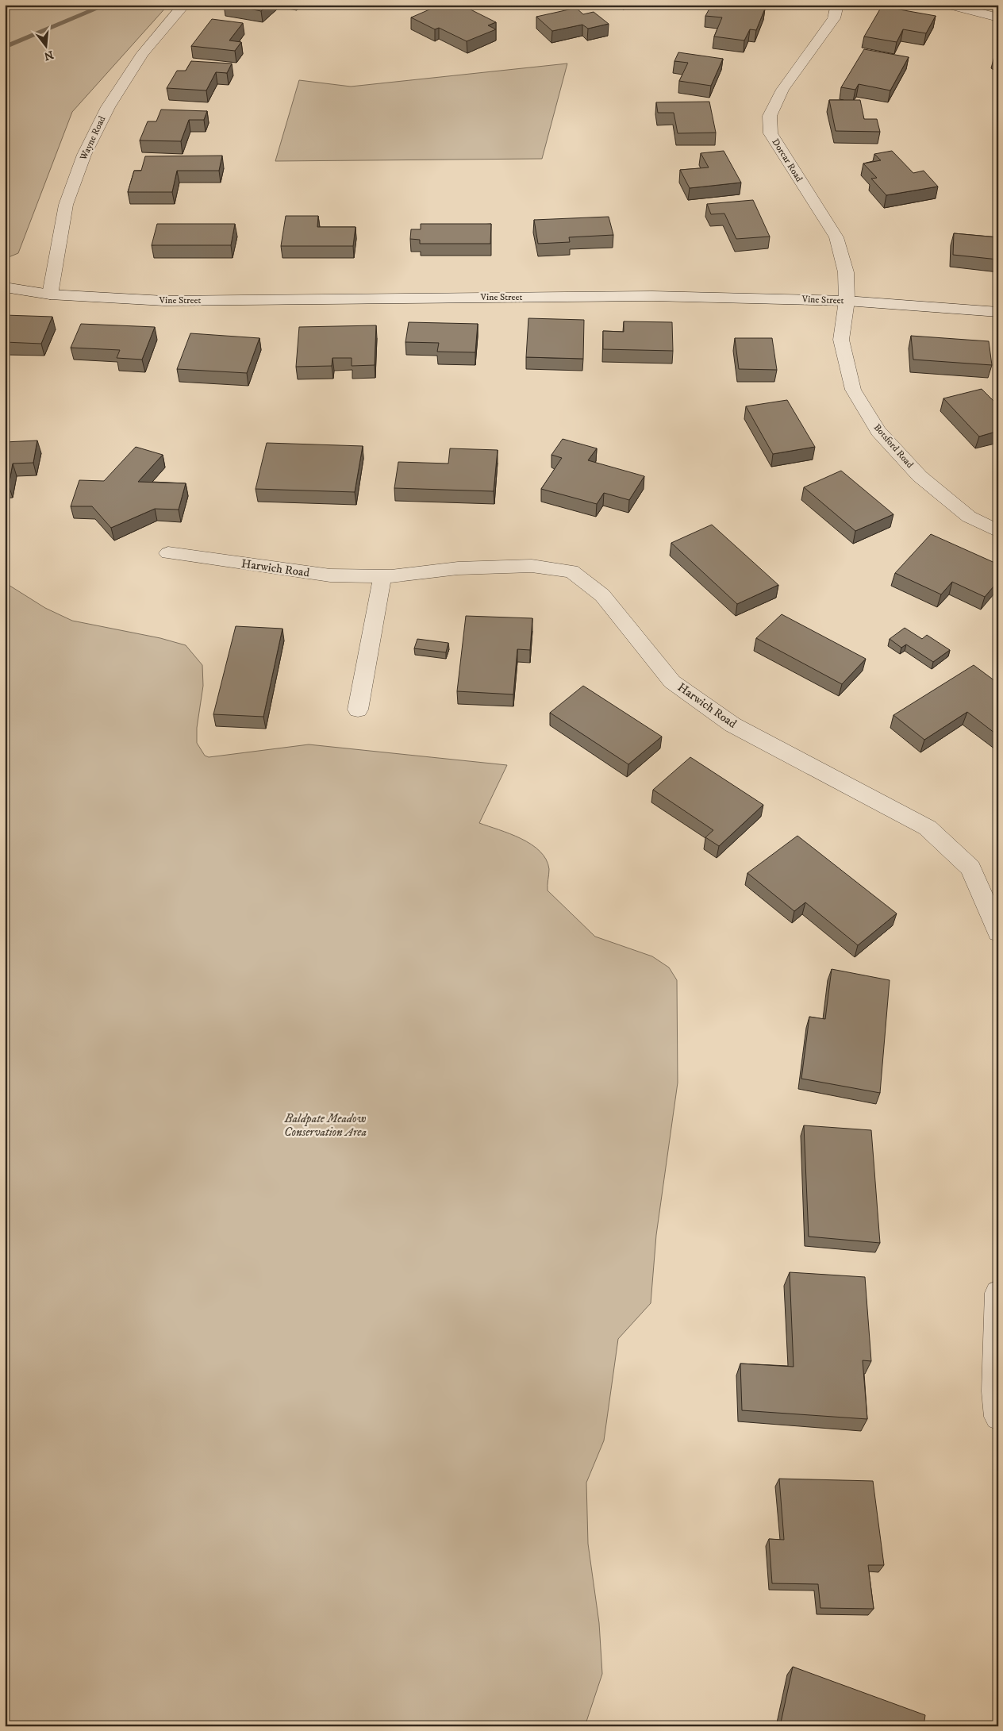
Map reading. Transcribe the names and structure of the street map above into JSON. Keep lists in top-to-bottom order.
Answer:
{
  "streets": {
    "street": [
      "Wayne Road",
      "Dorcar Road",
      "Vine Street",
      "Botsford Road",
      "Harwich Road"
    ]
  },
  "crossings": [
    ["Wayne Road", "Vine Street"],
    ["Dorcar Road", "Vine Street"],
    ["Dorcar Road", "Botsford Road"],
    ["Vine Street", "Botsford Road"]
  ],
  "parks": ["Baldpate Meadow Conservation Area"],
  "north": "bottom"
}
